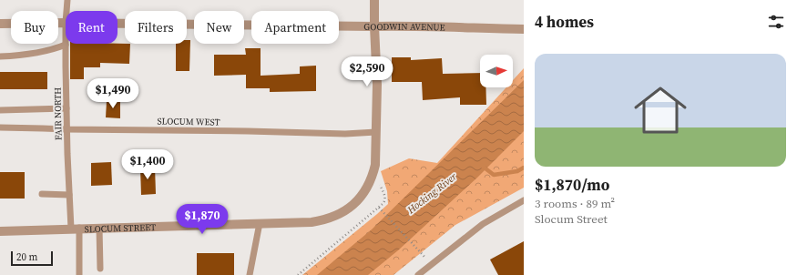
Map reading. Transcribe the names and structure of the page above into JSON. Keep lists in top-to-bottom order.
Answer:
{
  "streets": {
    "street": ["GOODWIN AVENUE", "SLOCUM STREET"],
    "lane": ["FAIR NORTH", "SLOCUM WEST"]
  },
  "crossings": [
    ["GOODWIN AVENUE", "SLOCUM STREET"],
    ["FAIR NORTH", "SLOCUM WEST"],
    ["FAIR NORTH", "SLOCUM STREET"],
    ["SLOCUM WEST", "SLOCUM STREET"]
  ],
  "water": ["Hocking River"],
  "scale_bar": "20 m",
  "north": "right",
  "page": {
    "heading": "4 homes",
    "chip": [
      "Buy",
      "Rent",
      "Filters",
      "New",
      "Apartment"
    ],
    "list": [
      {
        "name": "$1,870/mo",
        "note": "3 rooms · 89 m² · Slocum Street"
      }
    ],
    "price": [
      "$2,590",
      "$1,490",
      "$1,400",
      "$1,870"
    ],
    "scale": "20 m"
  }
}
